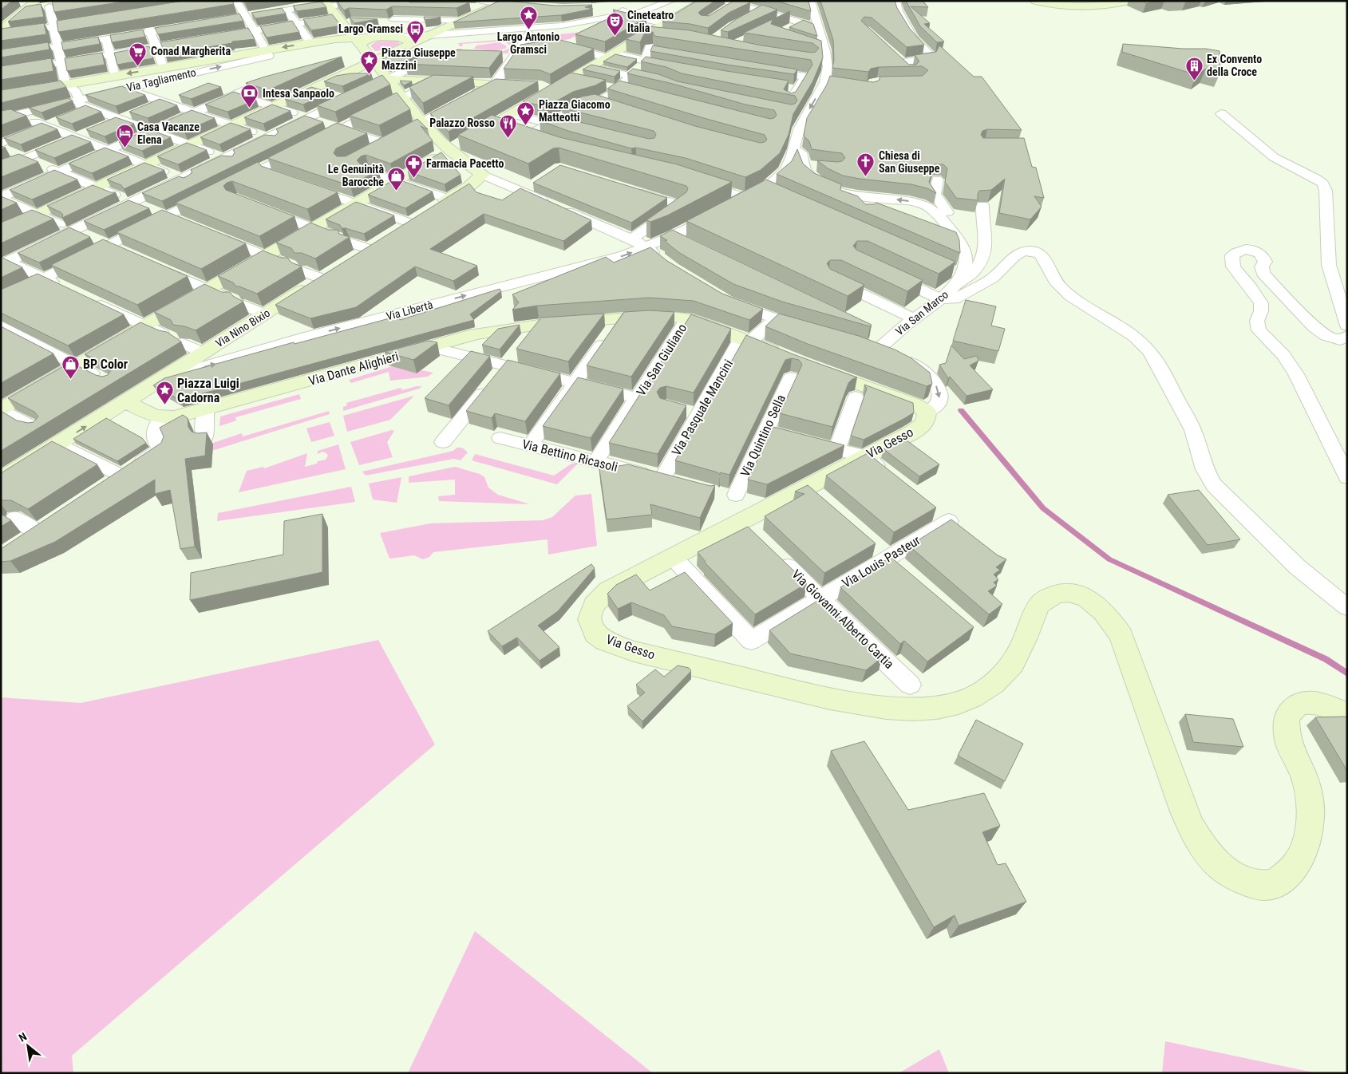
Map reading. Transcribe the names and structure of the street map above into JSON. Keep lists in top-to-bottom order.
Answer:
{
  "streets": {
    "street": [
      "Via Tagliamento",
      "Via Libertà",
      "Via San Marco",
      "Via Nino Bixio",
      "Via San Giuliano",
      "Via Dante Alighieri",
      "Via Pasquale Mancini",
      "Via Quintino Sella",
      "Via Gesso",
      "Via Bettino Ricasoli",
      "Via Louis Pasteur",
      "Via Giovanni Alberto Cartia"
    ]
  },
  "crossings": [
    ["Via Libertà", "Via Nino Bixio"],
    ["Via San Giuliano", "Via Dante Alighieri"],
    ["Via San Giuliano", "Via Bettino Ricasoli"],
    ["Via Dante Alighieri", "Via Pasquale Mancini"],
    ["Via Pasquale Mancini", "Via Bettino Ricasoli"],
    ["Via Gesso", "Via Louis Pasteur"],
    ["Via Louis Pasteur", "Via Giovanni Alberto Cartia"]
  ],
  "places": {
    "place": [
      "Largo Antonio Gramsci",
      "Piazza Giuseppe Mazzini",
      "Piazza Giacomo Matteotti",
      "Piazza Luigi Cadorna"
    ],
    "theatre": ["Cineteatro Italia"],
    "bus stop": ["Largo Gramsci"],
    "supermarket": ["Conad Margherita"],
    "building": ["Ex Convento della Croce"],
    "bank": ["Intesa Sanpaolo"],
    "restaurant": ["Palazzo Rosso"],
    "hotel": ["Casa Vacanze Elena"],
    "church": ["Chiesa di San Giuseppe"],
    "pharmacy": ["Farmacia Pacetto"],
    "shop": ["Le Genuinità Barocche", "BP Color"]
  },
  "north": "top left"
}
